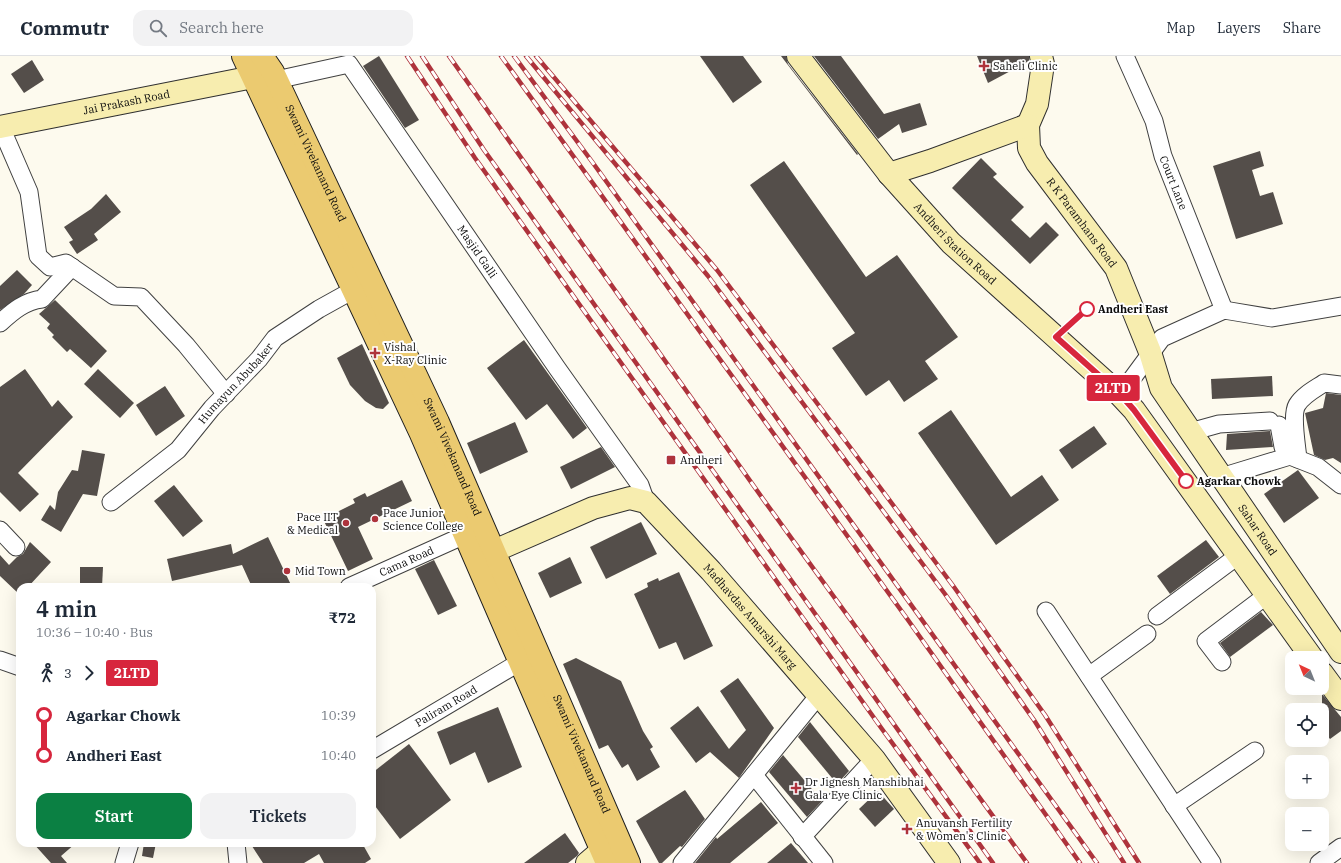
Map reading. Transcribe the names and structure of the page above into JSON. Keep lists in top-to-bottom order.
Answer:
{
  "streets": {
    "main road": [
      "Jai Prakash Road",
      "Swami Vivekanand Road",
      "R K Paramhans Road",
      "Andheri Station Road",
      "Sahar Road",
      "Madhavdas Amarshi Marg"
    ],
    "street": [
      "Court Lane",
      "Masjid Galli",
      "Humayun Abubaker",
      "Cama Road",
      "Paliram Road"
    ]
  },
  "crossings": [
    ["Jai Prakash Road", "Swami Vivekanand Road"],
    ["Swami Vivekanand Road", "Masjid Galli"],
    ["Swami Vivekanand Road", "Humayun Abubaker"],
    ["Swami Vivekanand Road", "Cama Road"],
    ["Swami Vivekanand Road", "Paliram Road"],
    ["R K Paramhans Road", "Sahar Road"],
    ["Masjid Galli", "Madhavdas Amarshi Marg"]
  ],
  "places": {
    "health": [
      "Saheli Clinic",
      "Vishal X-Ray Clinic",
      "Dr Jignesh Manshibhai Gala Eye Clinic",
      "Anuvansh Fertility & Women's Clinic"
    ],
    "other": [
      "Andheri East",
      "Agarkar Chowk",
      "Pace Junior Science College",
      "Pace IIT & Medical",
      "Mid Town"
    ],
    "transit": ["Andheri"]
  },
  "lines": ["bus line 2LTD"],
  "north": "top left",
  "page": {
    "header": "Commutr",
    "search": "Search here",
    "nav": ["Map", "Layers", "Share"],
    "on_map": "2LTD",
    "heading": ["4 min", "10:36 – 10:40 · Bus", "₹72"],
    "map_buttons": ["+", "−"],
    "legs": ["3", "2LTD"],
    "list": [
      {
        "name": "Agarkar Chowk",
        "value": "10:39"
      },
      {
        "name": "Andheri East",
        "value": "10:40"
      }
    ],
    "buttons": ["Start", "Tickets"]
  }
}
